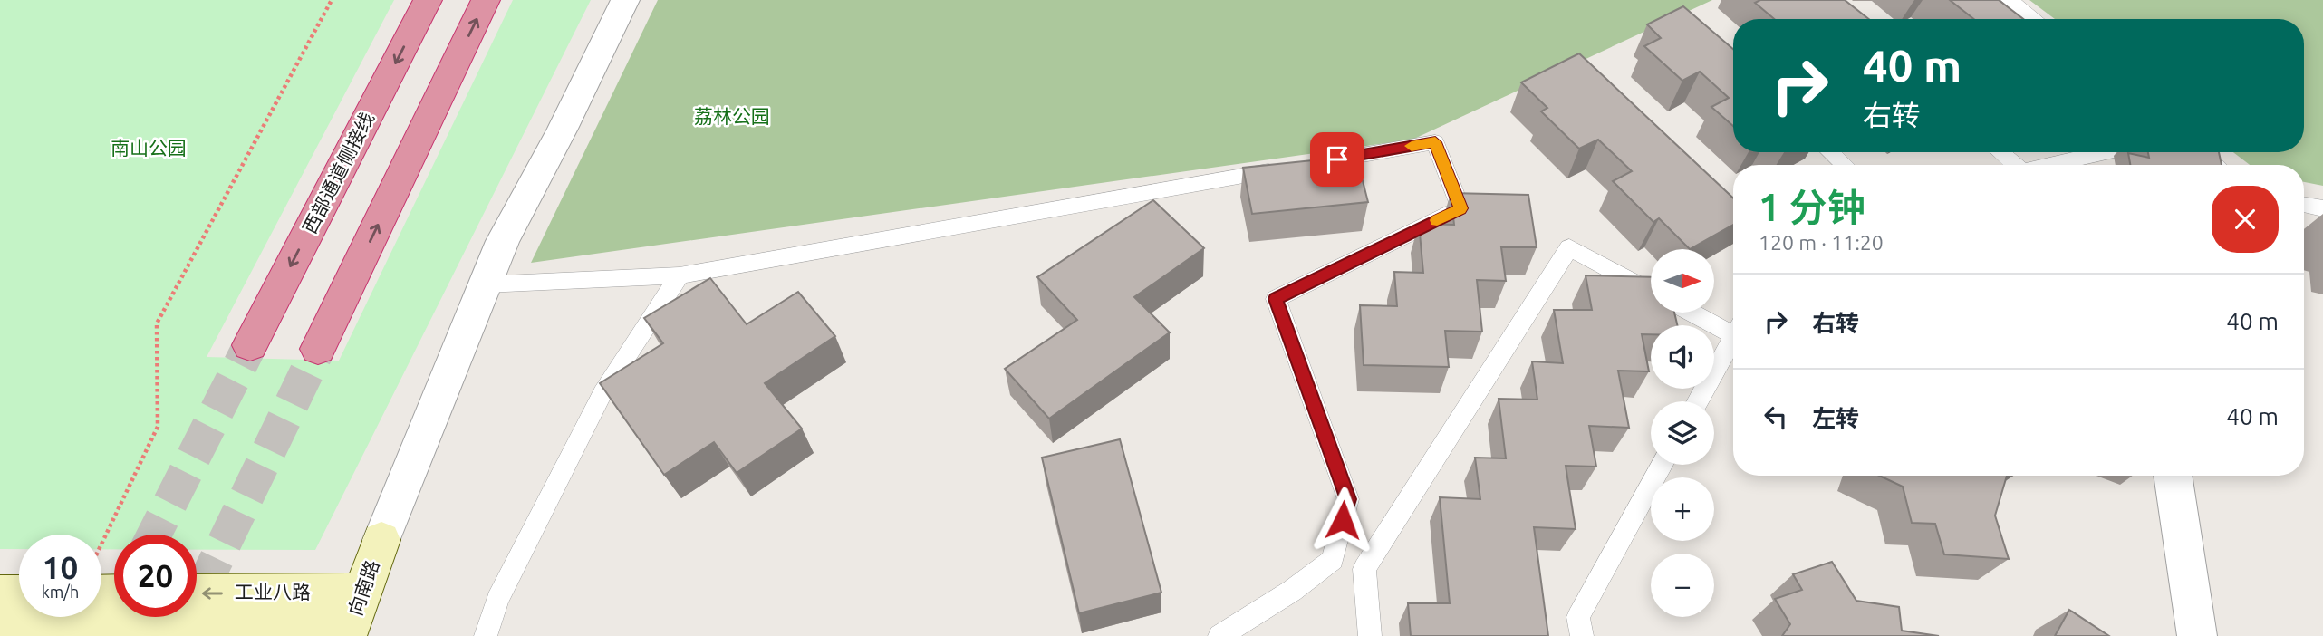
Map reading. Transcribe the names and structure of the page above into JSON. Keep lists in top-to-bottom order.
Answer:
{
  "streets": {
    "highway": ["西部通道侧接线"],
    "street": ["向南路", "工业八路"]
  },
  "crossings": [
    ["向南路", "工业八路"]
  ],
  "parks": ["荔林公园", "南山公园"],
  "north": "right",
  "page": {
    "turn": ["40 m", "右转"],
    "heading": ["1 分钟", "120 m · 11:20"],
    "map_buttons": ["+", "−"],
    "list": [
      {
        "name": "右转",
        "value": "40 m"
      },
      {
        "name": "左转",
        "value": "40 m"
      }
    ],
    "speed": "10 km/h",
    "limit": "20"
  }
}
